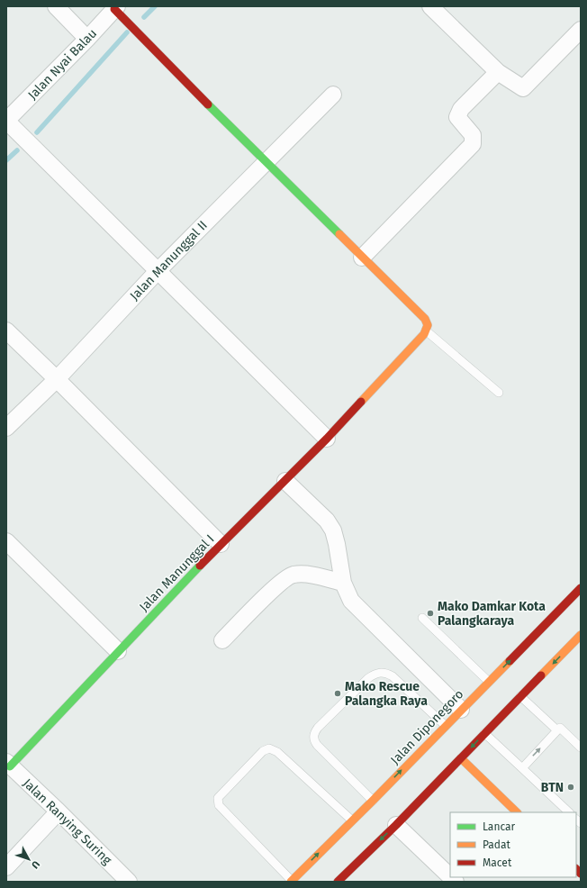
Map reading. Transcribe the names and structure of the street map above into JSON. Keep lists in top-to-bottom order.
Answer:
{
  "streets": {
    "street": [
      "Jalan Nyai Balau",
      "Jalan Manunggal II",
      "Jalan Manunggal I",
      "Jalan Diponegoro",
      "Jalan Ranying Suring"
    ]
  },
  "crossings": [
    ["Jalan Manunggal I", "Jalan Ranying Suring"]
  ],
  "places": ["Mako Damkar Kota Palangkaraya", "Mako Rescue Palangka Raya", "BTN"],
  "legend": ["Lancar", "Padat", "Macet"],
  "north": "bottom right"
}
